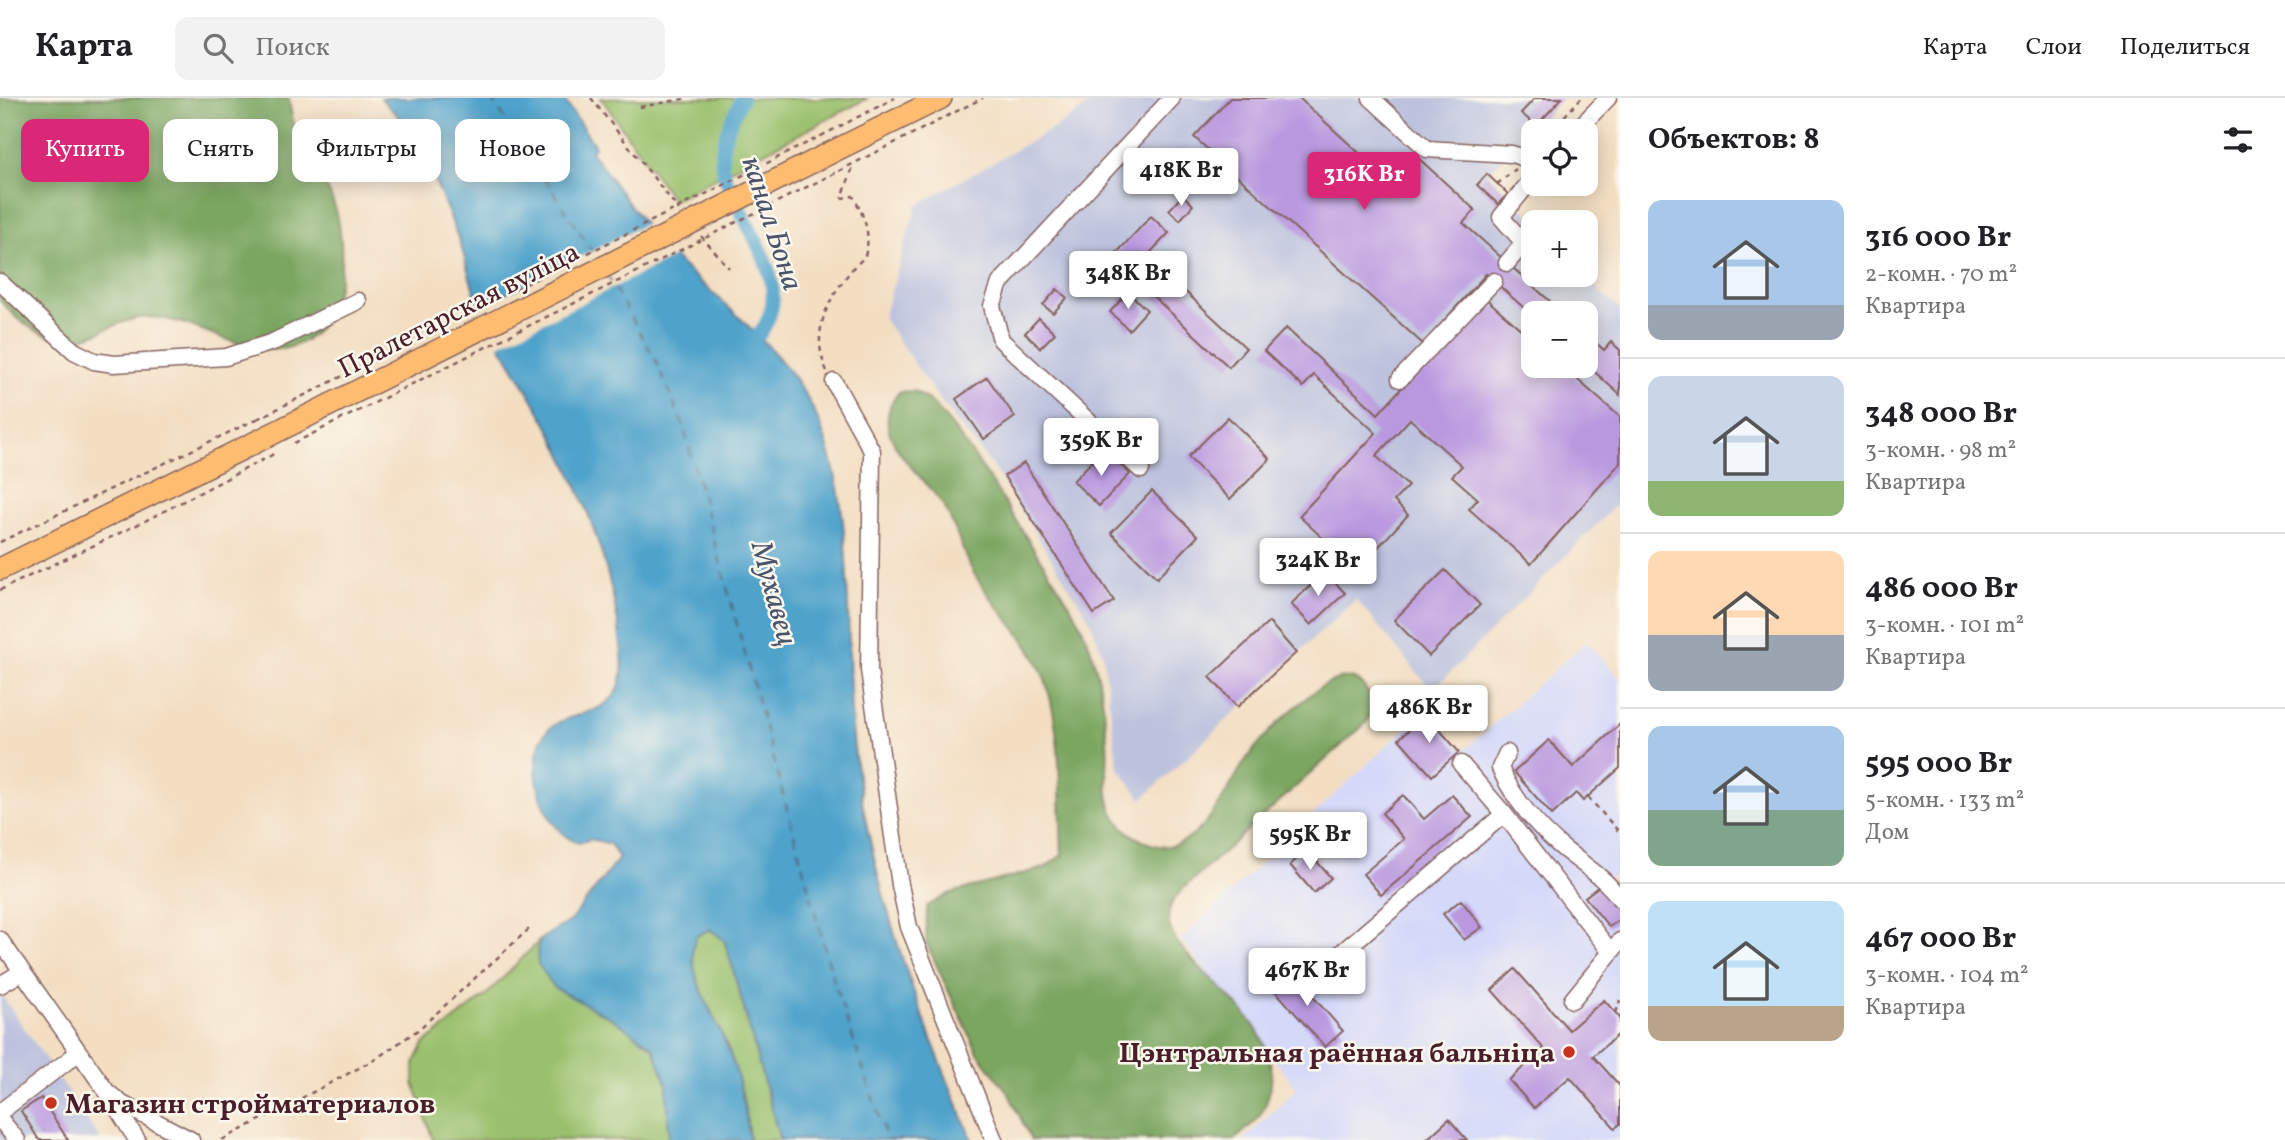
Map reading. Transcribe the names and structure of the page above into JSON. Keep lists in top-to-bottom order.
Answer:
{
  "streets": {
    "main road": ["Пралетарская вуліца"]
  },
  "water": ["канал Бона", "Мухавец"],
  "places": ["Цэнтральная раённая бальніца", "Магазин стройматериалов"],
  "page": {
    "header": "Карта",
    "search": "Поиск",
    "nav": ["Карта", "Слои", "Поделиться"],
    "heading": "Объектов: 8",
    "map_buttons": ["+", "−"],
    "chip": [
      "Купить",
      "Снять",
      "Фильтры",
      "Новое"
    ],
    "price": [
      "418K Br",
      "316K Br",
      "348K Br",
      "359K Br",
      "324K Br",
      "486K Br",
      "595K Br",
      "467K Br"
    ],
    "list": [
      {
        "name": "316 000 Br",
        "note": "2-комн. · 70 m² · Квартира"
      },
      {
        "name": "348 000 Br",
        "note": "3-комн. · 98 m² · Квартира"
      },
      {
        "name": "486 000 Br",
        "note": "3-комн. · 101 m² · Квартира"
      },
      {
        "name": "595 000 Br",
        "note": "5-комн. · 133 m² · Дом"
      },
      {
        "name": "467 000 Br",
        "note": "3-комн. · 104 m² · Квартира"
      }
    ]
  }
}
